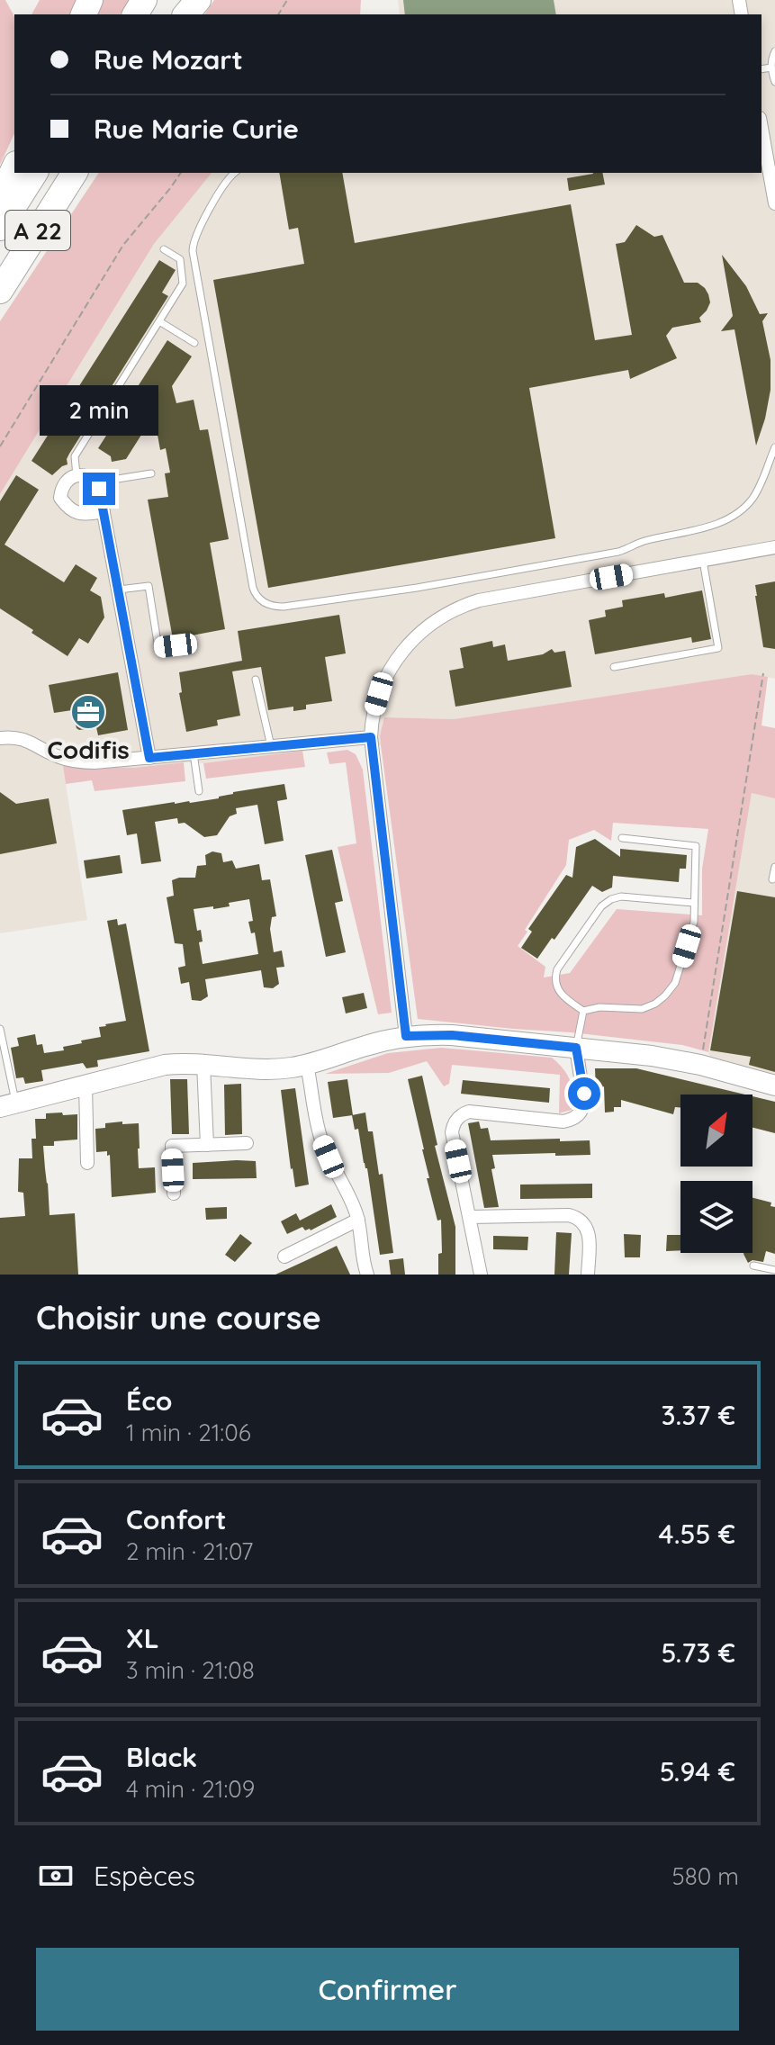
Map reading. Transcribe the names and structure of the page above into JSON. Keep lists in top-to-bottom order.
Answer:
{
  "streets": {
    "highway": ["A 22"]
  },
  "places": {
    "office": ["Codifis"]
  },
  "north": "top right",
  "page": {
    "banner": ["Rue Mozart", "Rue Marie Curie"],
    "bubble": "2 min",
    "heading": "Choisir une course",
    "list": [
      {
        "name": "Éco",
        "note": "1 min · 21:06",
        "value": "3.37 €"
      },
      {
        "name": "Confort",
        "note": "2 min · 21:07",
        "value": "4.55 €"
      },
      {
        "name": "XL",
        "note": "3 min · 21:08",
        "value": "5.73 €"
      },
      {
        "name": "Black",
        "note": "4 min · 21:09",
        "value": "5.94 €"
      }
    ],
    "pay": ["Espèces", "580 m"],
    "buttons": "Confirmer"
  }
}
